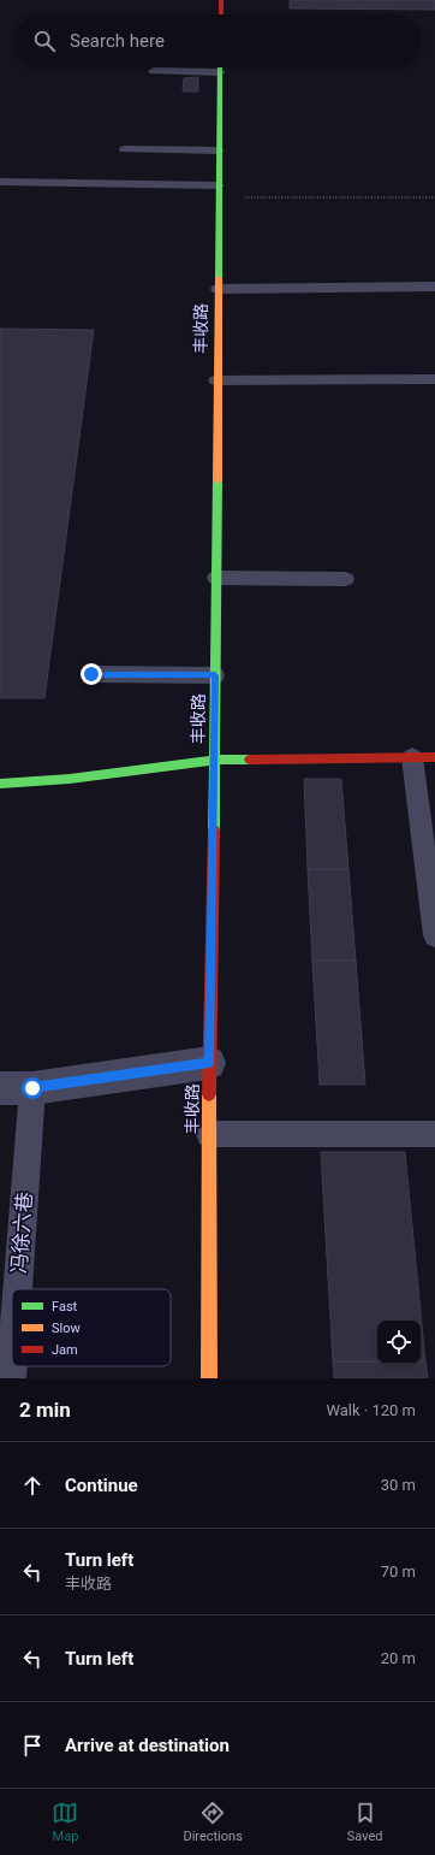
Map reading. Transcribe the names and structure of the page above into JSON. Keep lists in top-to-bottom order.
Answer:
{
  "streets": {
    "street": ["丰收路"],
    "lane": ["冯徐六巷"]
  },
  "legend": ["Fast", "Slow", "Jam"],
  "page": {
    "search": "Search here",
    "heading": ["2 min", "Walk · 120 m"],
    "list": [
      ["Continue", "30 m"],
      ["Turn left", "丰收路", "70 m"],
      ["Turn left", "20 m"],
      "Arrive at destination"
    ],
    "nav": ["Map", "Directions", "Saved"]
  }
}
